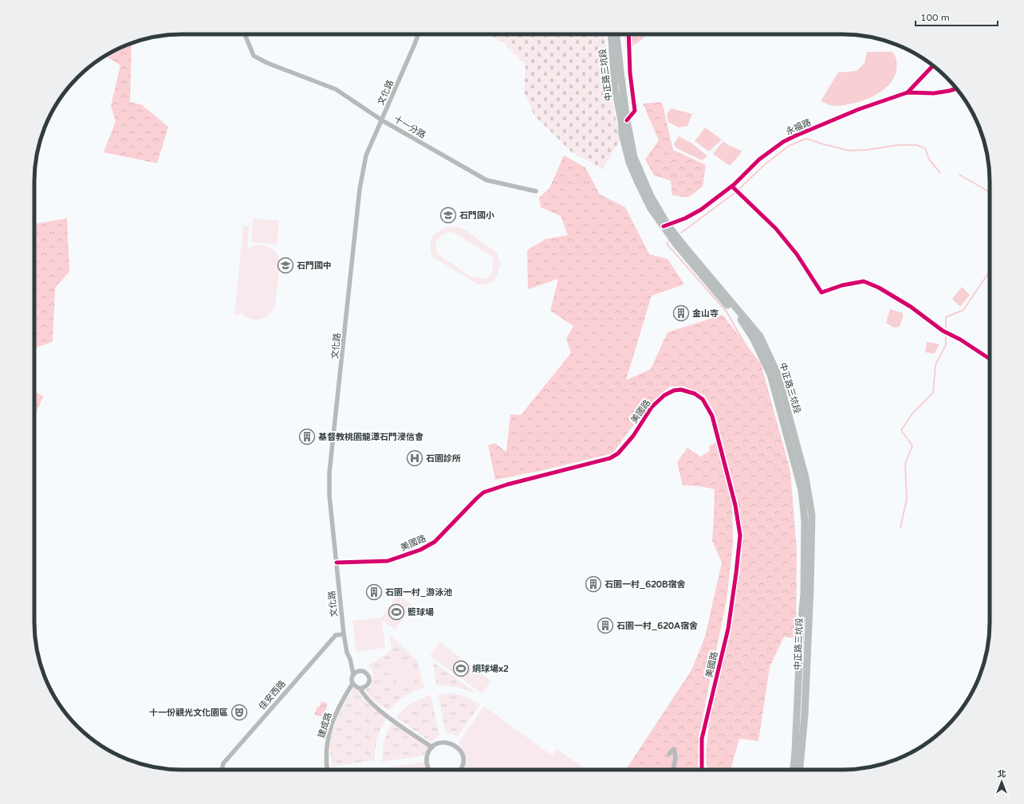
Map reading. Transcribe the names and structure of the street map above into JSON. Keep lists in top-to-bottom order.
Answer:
{
  "streets": {
    "main road": ["中正路三坑段"],
    "street": [
      "文化路",
      "十一分路",
      "永福路",
      "美國路",
      "佳安西路",
      "建成路"
    ]
  },
  "crossings": [
    ["中正路三坑段", "永福路"],
    ["文化路", "十一分路"],
    ["文化路", "美國路"],
    ["文化路", "佳安西路"],
    ["文化路", "建成路"]
  ],
  "places": {
    "school or university": ["石門國小", "石門國中"],
    "building": [
      "金山寺",
      "基督教桃園龍潭石門浸信會",
      "石園一村_620B宿舍",
      "石園一村_游泳池",
      "石園一村_620A宿舍"
    ],
    "hospital": ["石園診所"],
    "sports": ["籃球場", "網球場x2"],
    "theatre": ["十一份觀光文化園區"]
  },
  "scale_bar": "100 m",
  "north": "top"
}
